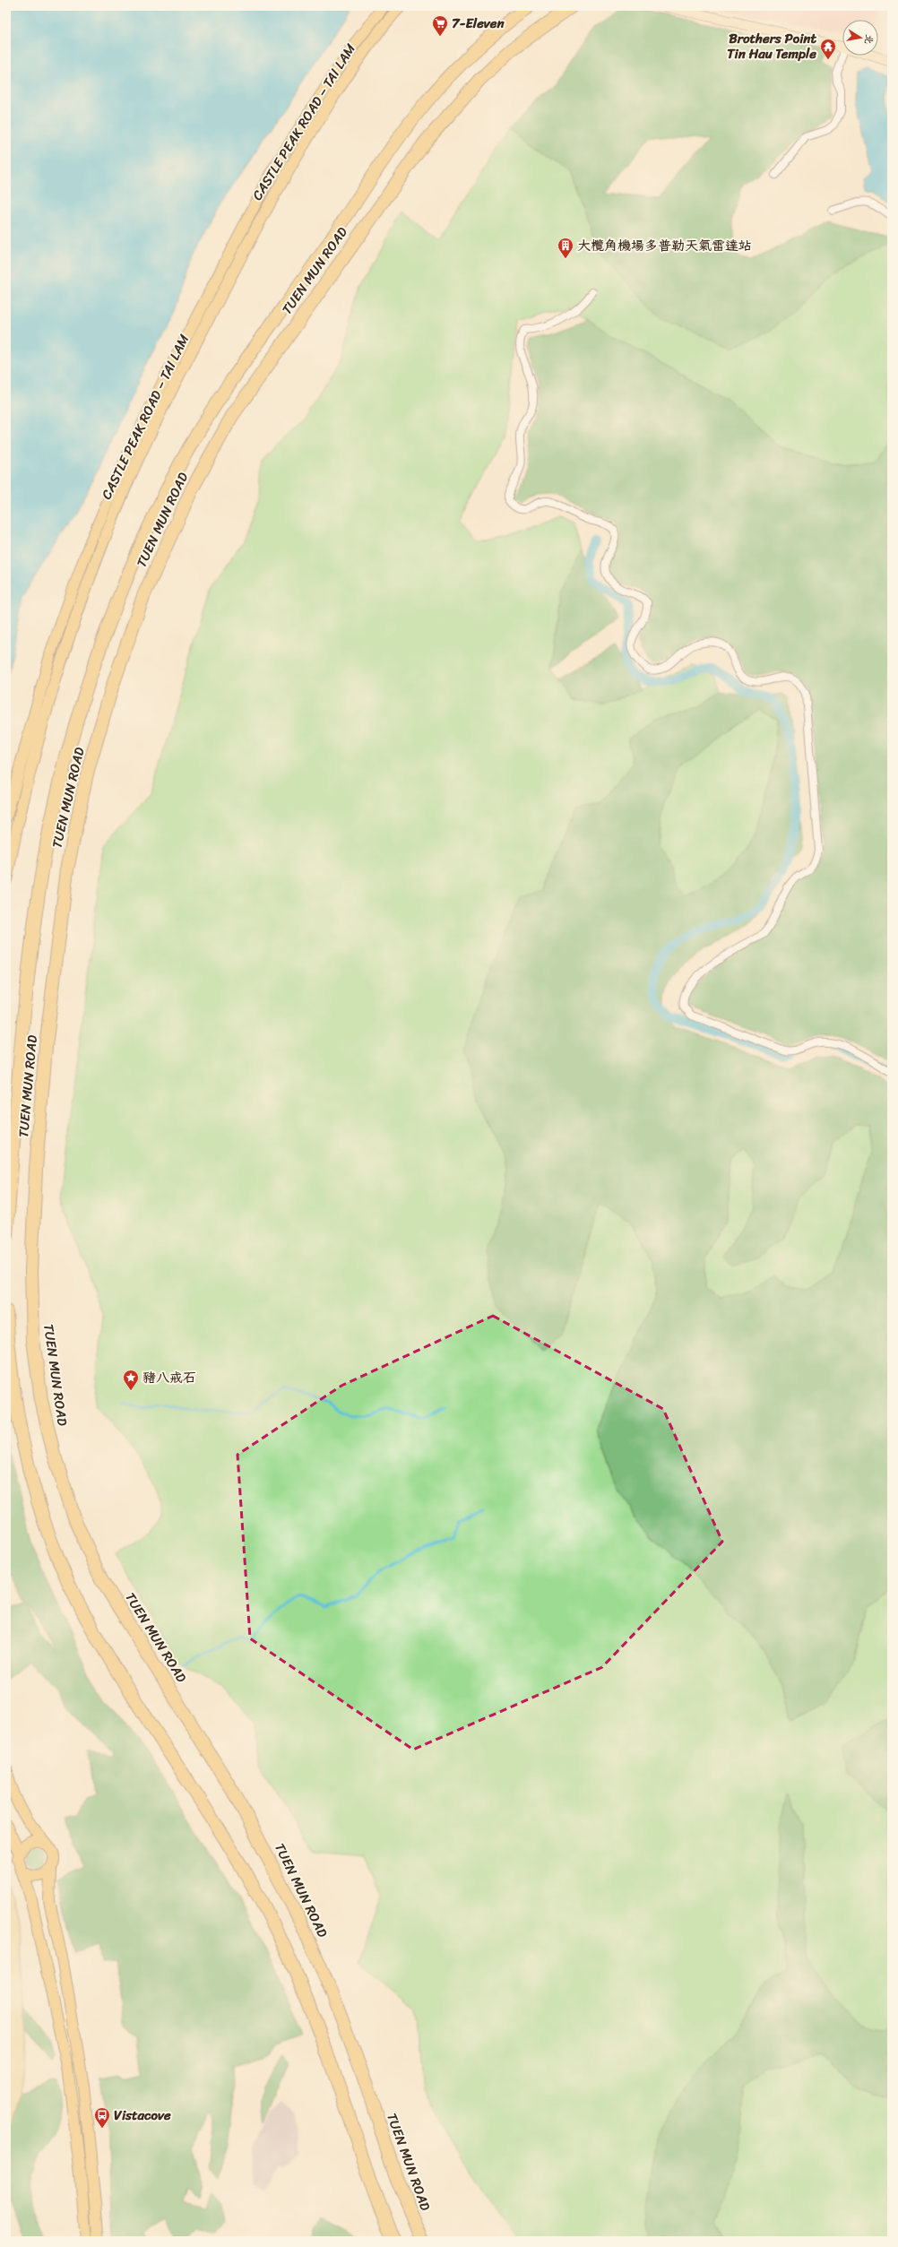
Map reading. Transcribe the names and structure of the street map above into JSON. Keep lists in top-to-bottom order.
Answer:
{
  "streets": {
    "highway": ["TUEN MUN ROAD"],
    "main road": ["CASTLE PEAK ROAD – TAI LAM"]
  },
  "places": {
    "supermarket": ["7-Eleven"],
    "temple": ["Brothers Point Tin Hau Temple"],
    "building": ["大欖角機場多普勒天氣雷達站"],
    "place": ["豬八戒石"],
    "bus stop": ["Vistacove"]
  },
  "north": "right"
}
